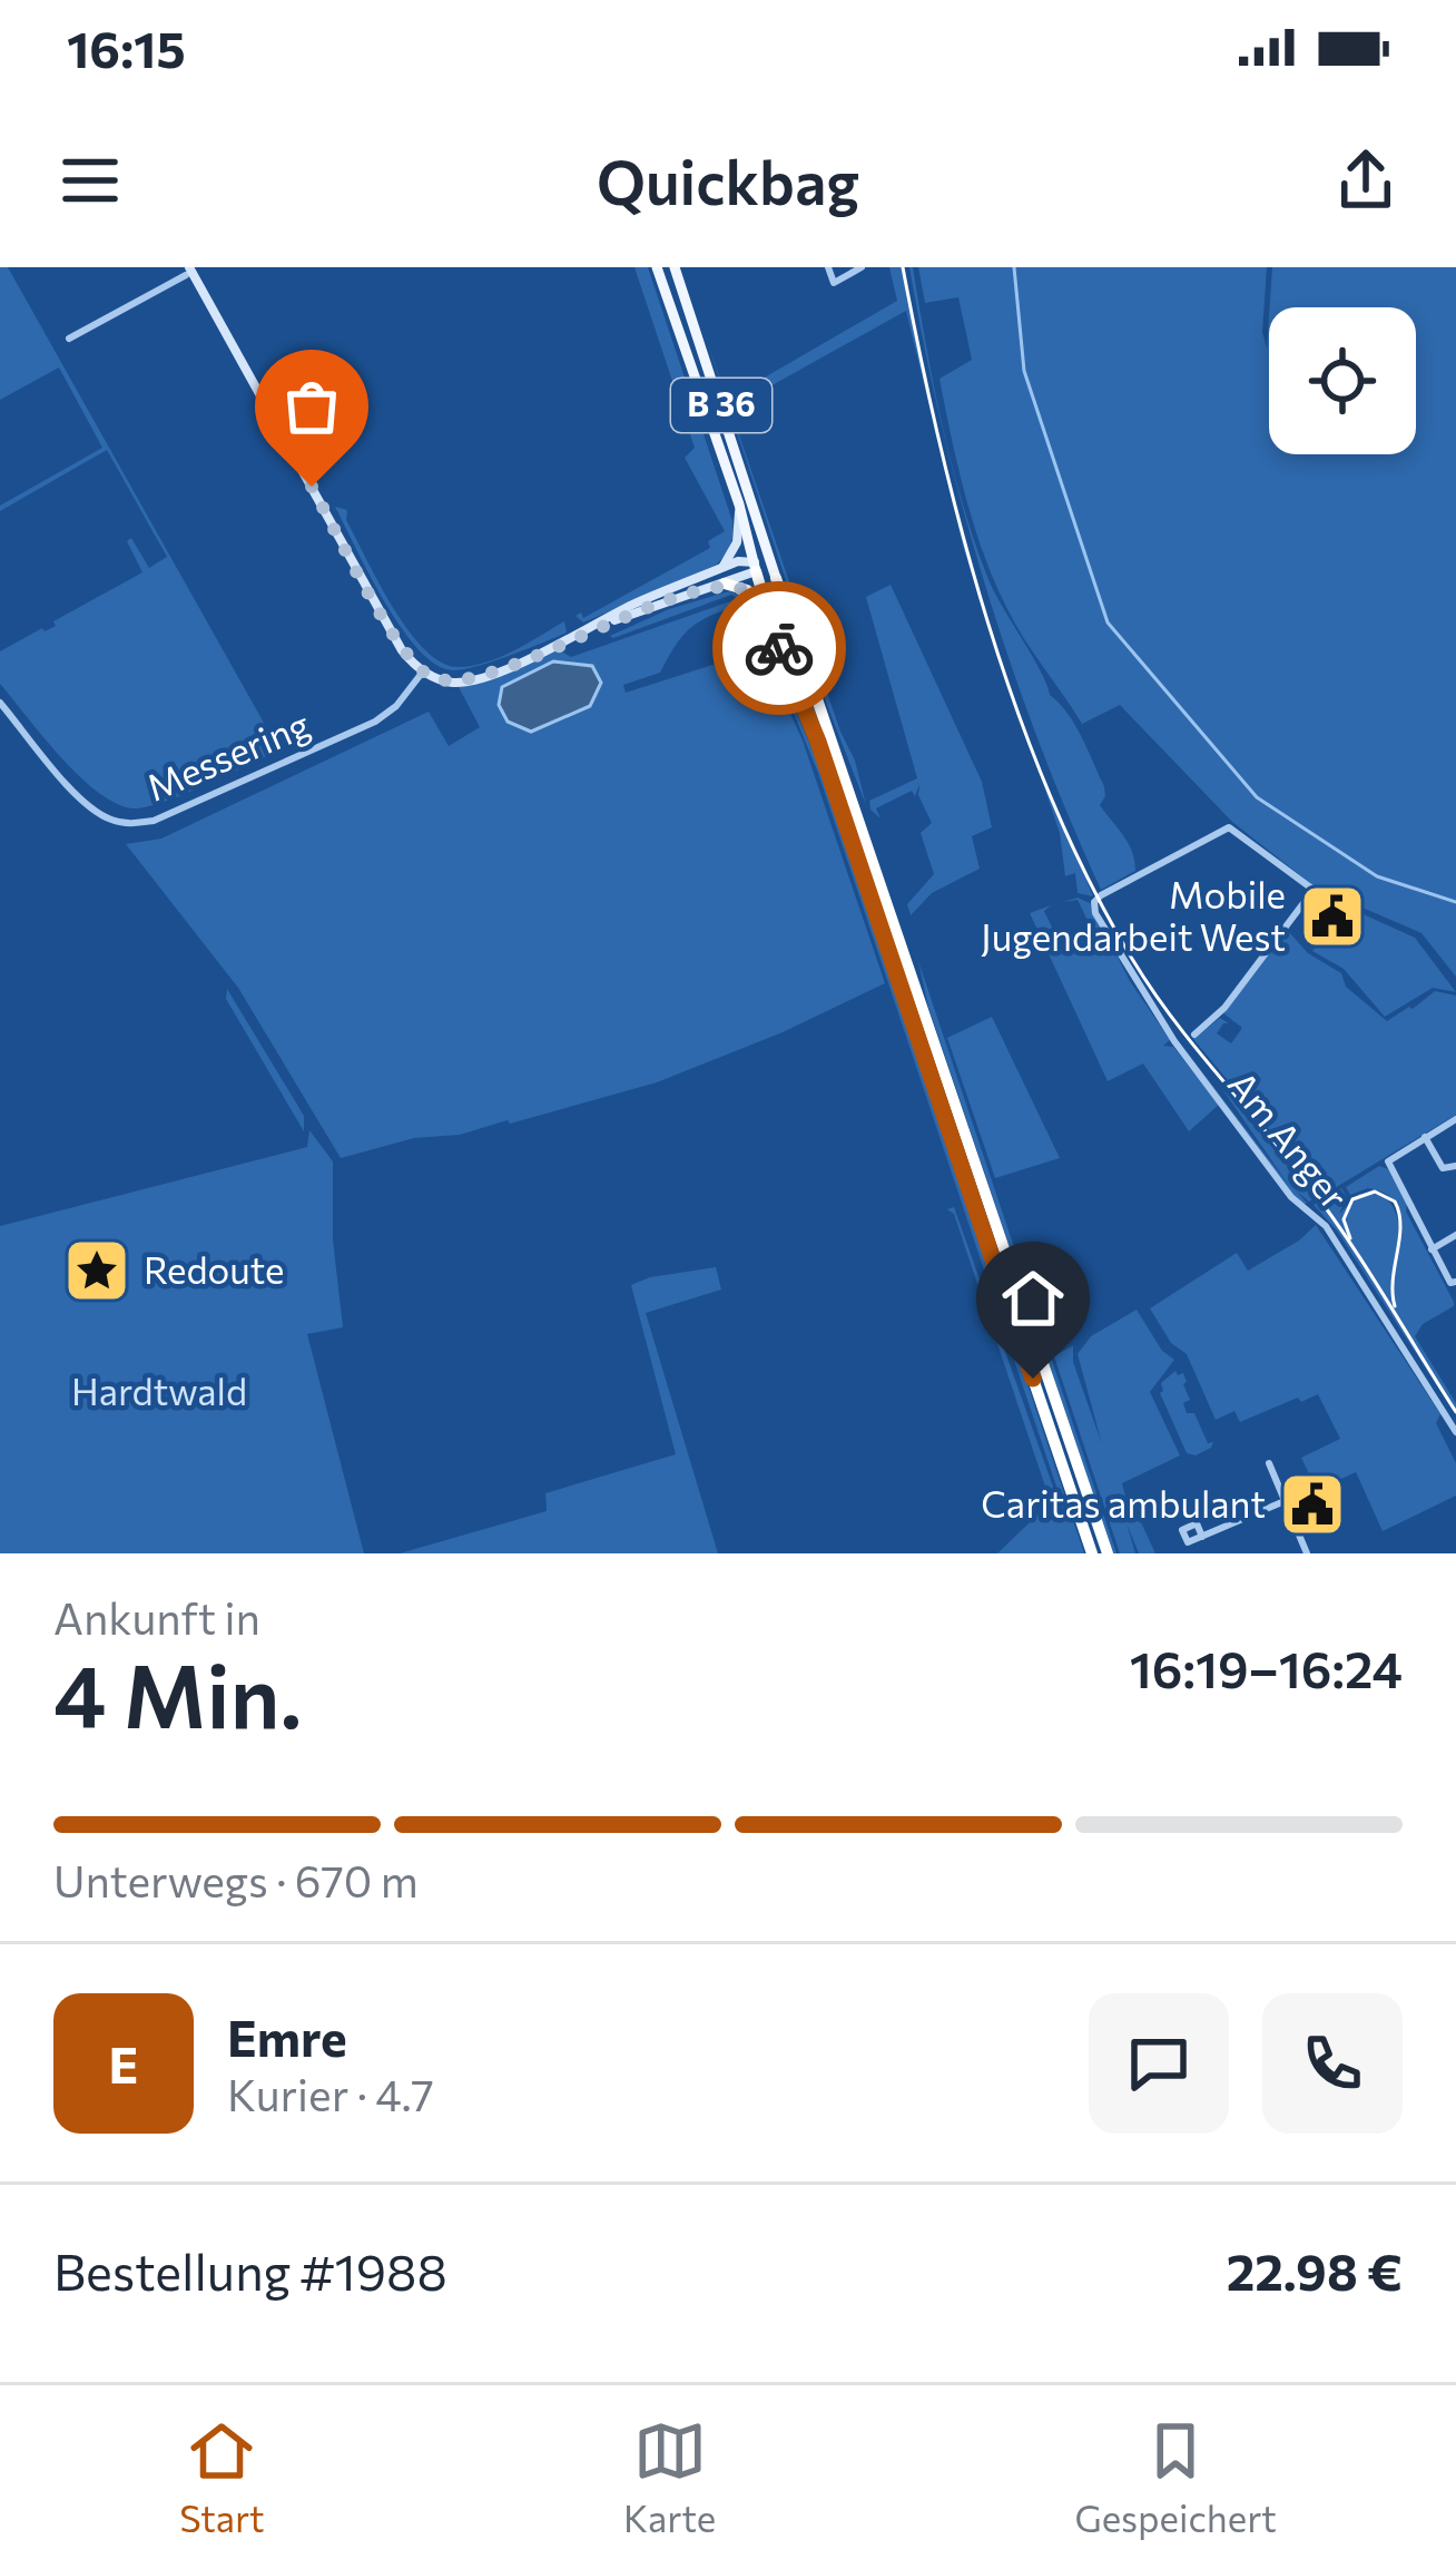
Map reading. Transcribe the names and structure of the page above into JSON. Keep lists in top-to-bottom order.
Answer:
{
  "streets": {
    "highway": ["B 36"],
    "street": ["Messering", "Am Anger"]
  },
  "parks": ["Hardtwald"],
  "places": {
    "public building": ["Mobile Jugendarbeit West", "Caritas ambulant"],
    "place": ["Redoute"]
  },
  "page": {
    "status": "16:15",
    "header": "Quickbag",
    "heading": ["4 Min.", "Ankunft in", "16:19–16:24"],
    "panel": [
      "Emre",
      "Kurier · 4.7",
      "Bestellung #1988",
      "22.98 €"
    ],
    "bar": "Unterwegs · 670 m",
    "round": "E",
    "tabs": ["Start", "Karte", "Gespeichert"]
  }
}
